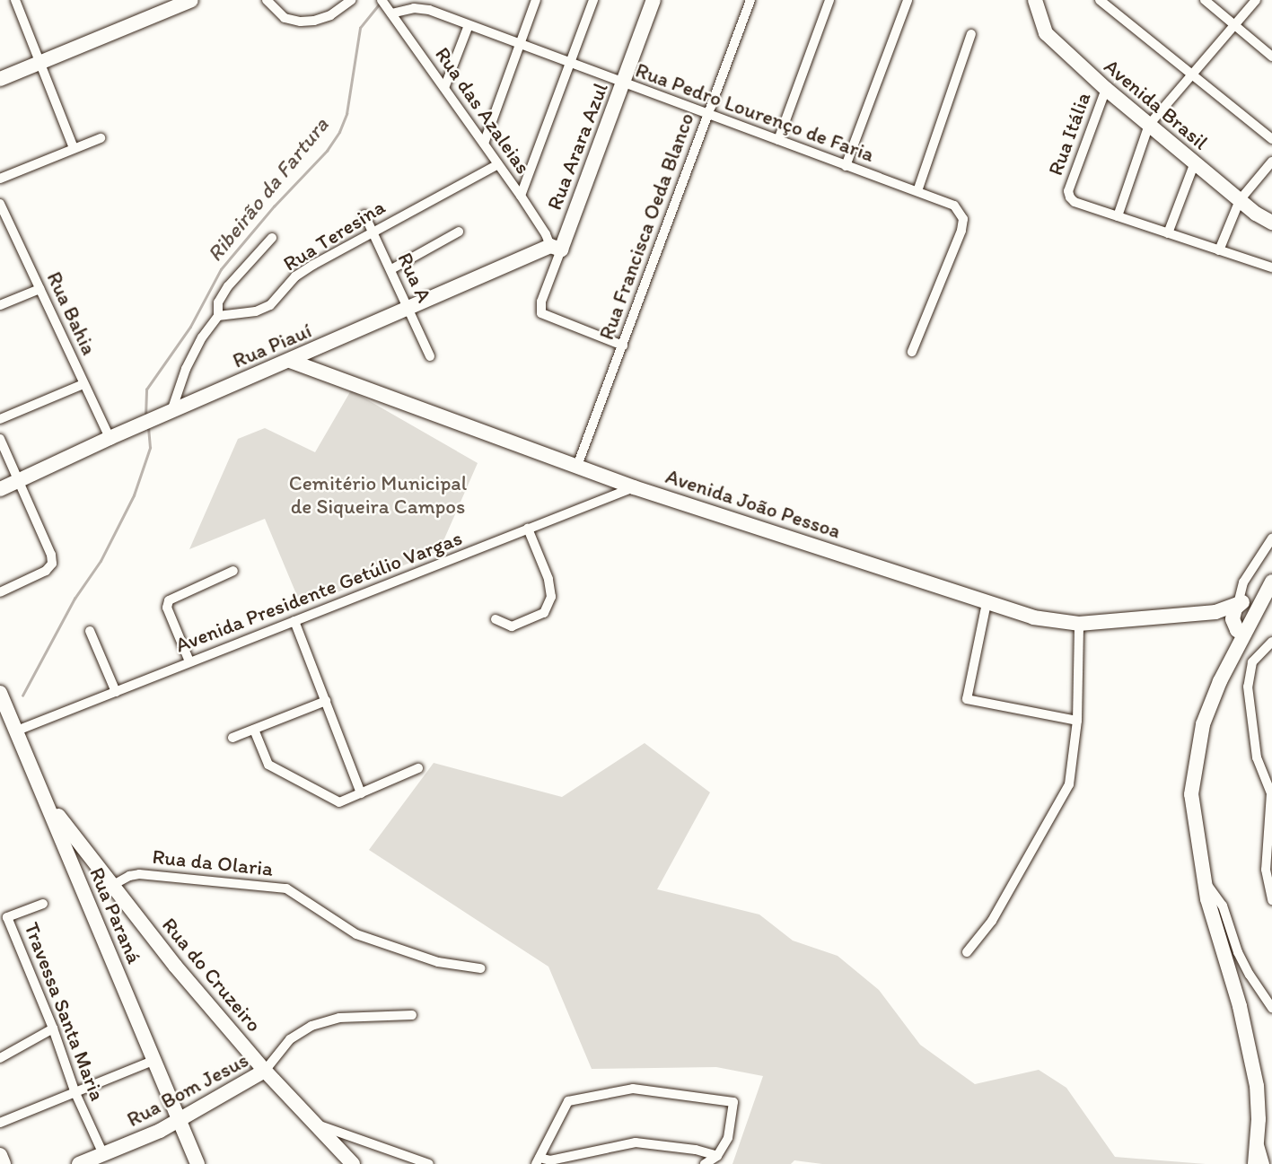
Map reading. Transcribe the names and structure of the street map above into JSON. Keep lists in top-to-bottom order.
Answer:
{
  "streets": {
    "street": [
      "Avenida Brasil",
      "Rua das Azaleias",
      "Rua Pedro Lourenço de Faria",
      "Rua Itália",
      "Rua Arara Azul",
      "Rua Francisca Oeda Blanco",
      "Rua Teresina",
      "Rua A",
      "Rua Bahia",
      "Rua Piauí",
      "Avenida João Pessoa",
      "Avenida Presidente Getúlio Vargas",
      "Rua da Olaria",
      "Rua Paraná",
      "Rua do Cruzeiro",
      "Travessa Santa Maria",
      "Rua Bom Jesus"
    ]
  },
  "crossings": [
    ["Avenida Brasil", "Rua Itália"],
    ["Rua das Azaleias", "Rua Pedro Lourenço de Faria"],
    ["Rua das Azaleias", "Rua Arara Azul"],
    ["Rua das Azaleias", "Rua Teresina"],
    ["Rua das Azaleias", "Rua Piauí"],
    ["Rua Pedro Lourenço de Faria", "Rua Arara Azul"],
    ["Rua Pedro Lourenço de Faria", "Rua Francisca Oeda Blanco"],
    ["Rua Arara Azul", "Rua Francisca Oeda Blanco"],
    ["Rua Arara Azul", "Rua Piauí"],
    ["Rua Francisca Oeda Blanco", "Avenida João Pessoa"],
    ["Rua Teresina", "Rua A"],
    ["Rua A", "Rua Piauí"],
    ["Rua Bahia", "Rua Piauí"],
    ["Rua Piauí", "Avenida João Pessoa"],
    ["Avenida João Pessoa", "Avenida Presidente Getúlio Vargas"],
    ["Avenida Presidente Getúlio Vargas", "Rua Paraná"],
    ["Rua da Olaria", "Rua do Cruzeiro"],
    ["Rua Paraná", "Rua do Cruzeiro"],
    ["Rua Paraná", "Rua Bom Jesus"],
    ["Rua do Cruzeiro", "Rua Bom Jesus"],
    ["Travessa Santa Maria", "Rua Bom Jesus"]
  ],
  "water": ["Ribeirão da Fartura"],
  "parks": ["Cemitério Municipal de Siqueira Campos"]
}
